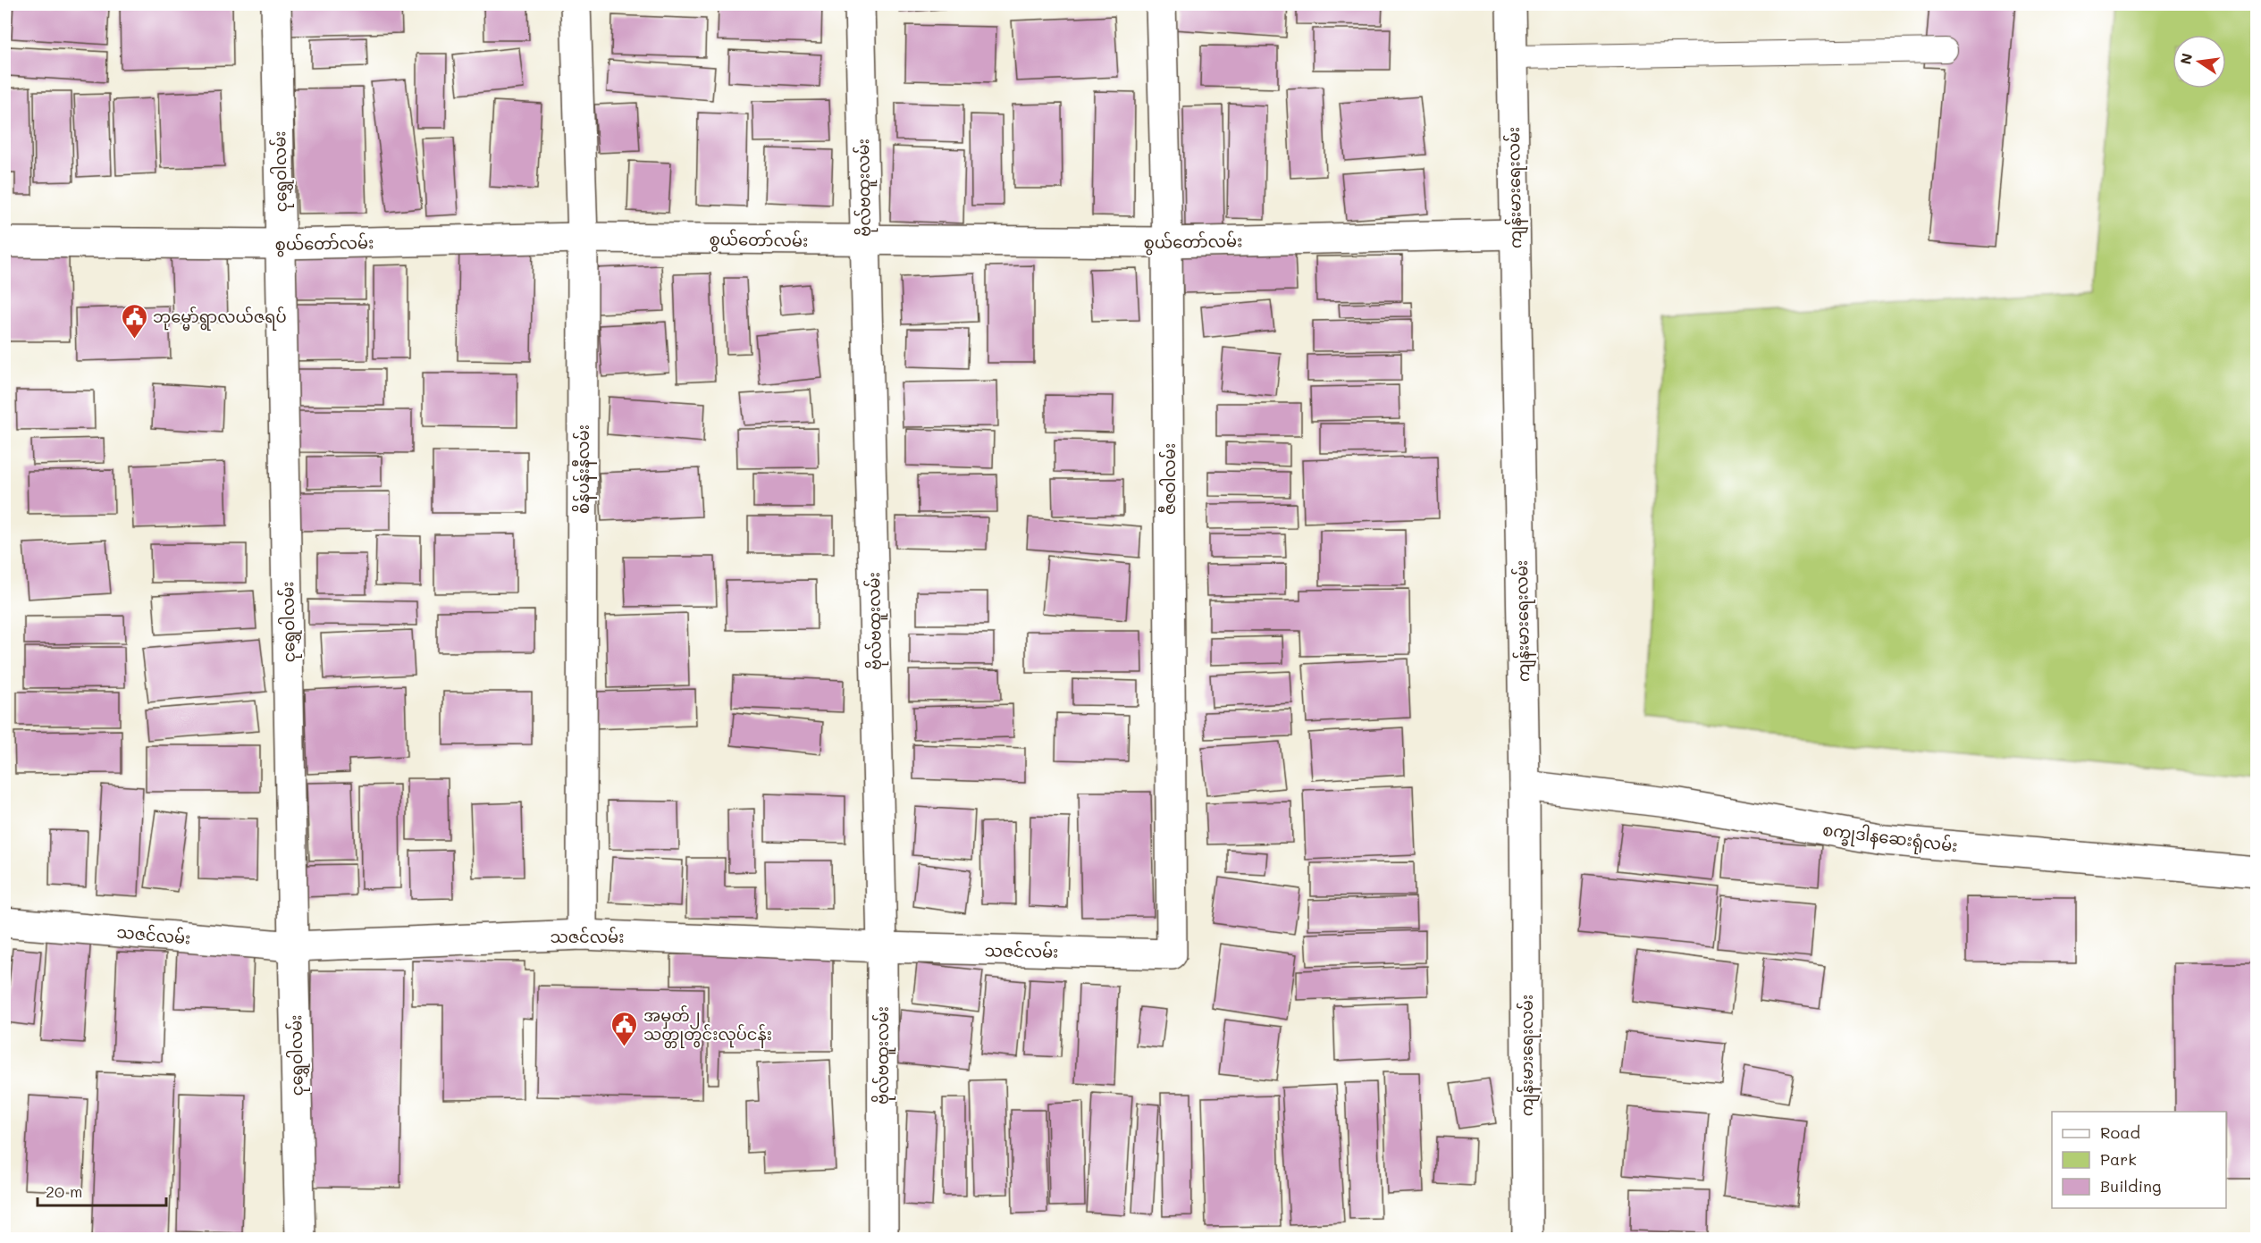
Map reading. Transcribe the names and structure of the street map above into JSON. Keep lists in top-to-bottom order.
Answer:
{
  "streets": {
    "street": [
      "ငုရွှေဝါလမ်း",
      "ဗိုလ်ဗထူးလမ်း",
      "ကျန်းမားရေးလမ်း",
      "စွယ်တော်လမ်း",
      "စိန်ပန်းနီလမ်း",
      "ဇီဇဝါလမ်း",
      "စက္ခုဒါနဆေးရုံလမ်း",
      "သဇင်လမ်း"
    ]
  },
  "crossings": [
    ["ငုရွှေဝါလမ်း", "စွယ်တော်လမ်း"],
    ["ငုရွှေဝါလမ်း", "သဇင်လမ်း"],
    ["ဗိုလ်ဗထူးလမ်း", "စွယ်တော်လမ်း"],
    ["ဗိုလ်ဗထူးလမ်း", "သဇင်လမ်း"],
    ["ကျန်းမားရေးလမ်း", "စွယ်တော်လမ်း"],
    ["ကျန်းမားရေးလမ်း", "စက္ခုဒါနဆေးရုံလမ်း"],
    ["စွယ်တော်လမ်း", "စိန်ပန်းနီလမ်း"],
    ["စွယ်တော်လမ်း", "ဇီဇဝါလမ်း"],
    ["စိန်ပန်းနီလမ်း", "သဇင်လမ်း"],
    ["ဇီဇဝါလမ်း", "သဇင်လမ်း"]
  ],
  "places": {
    "public building": ["ဘုမ္မော်ရွာလယ်ဇရပ်", "အမှတ်၂ သတ္တုတွင်းလုပ်ငန်း"]
  },
  "legend": ["Road", "Park", "Building"],
  "scale_bar": "20 m",
  "north": "left"
}
